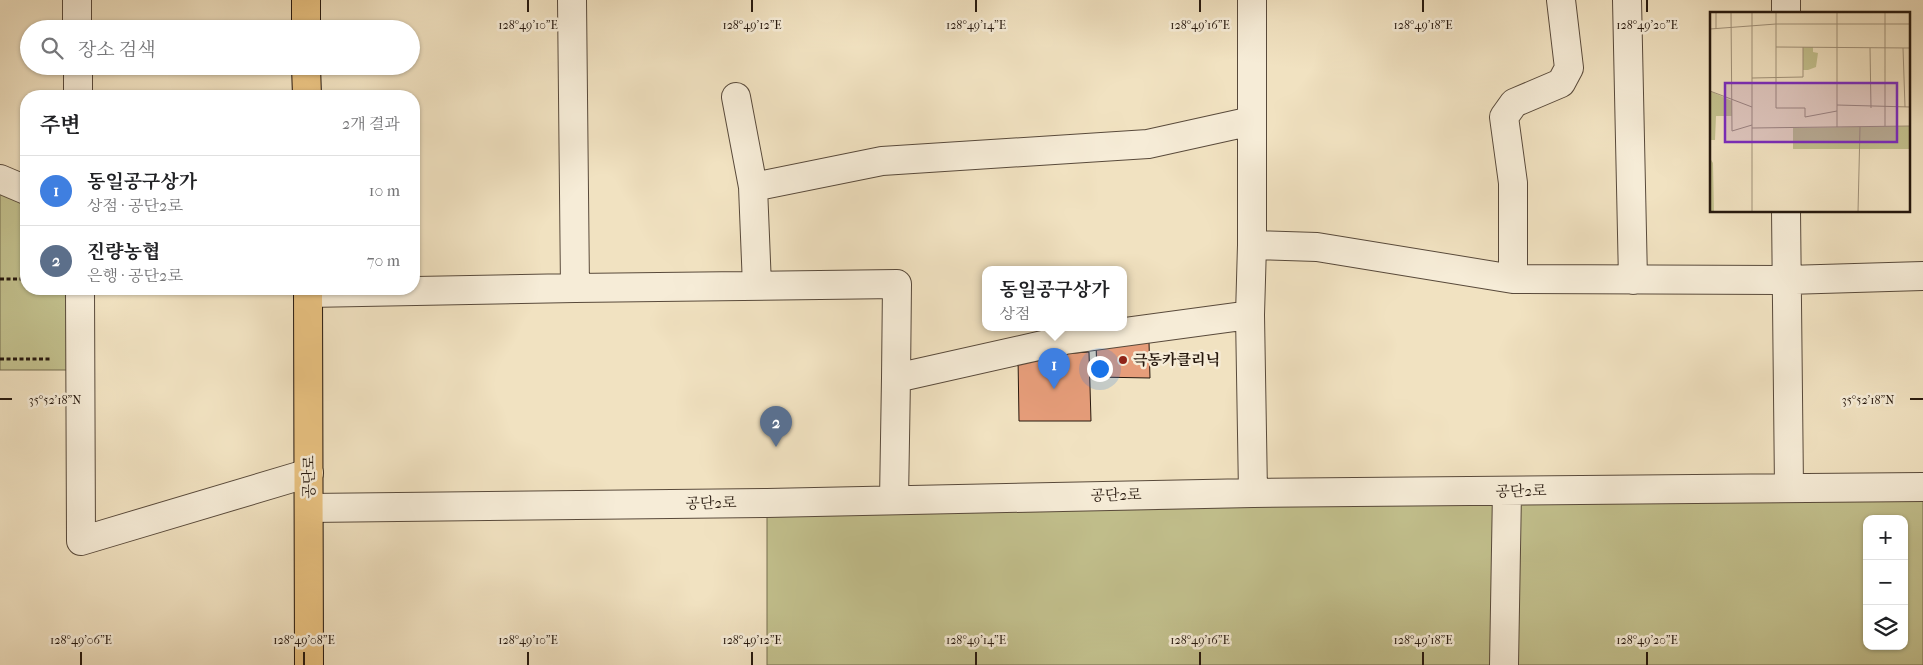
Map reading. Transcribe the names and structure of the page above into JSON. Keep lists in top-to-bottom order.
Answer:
{
  "streets": {
    "main road": ["공단로"],
    "street": ["공단2로"]
  },
  "crossings": [
    ["공단로", "공단2로"]
  ],
  "places": ["극동카클리닉"],
  "page": {
    "search": "장소 검색",
    "heading": ["주변", "2개 결과"],
    "list": [
      {
        "mark": "1",
        "name": "동일공구상가",
        "note": "상점 · 공단2로",
        "value": "10 m"
      },
      {
        "mark": "2",
        "name": "진량농협",
        "note": "은행 · 공단2로",
        "value": "70 m"
      }
    ],
    "popup": ["동일공구상가", "상점"],
    "pins": ["1", "2"],
    "map_buttons": ["+", "−"]
  },
  "coordinates": [
    "128°49'10\"E",
    "128°49'12\"E",
    "128°49'14\"E",
    "128°49'16\"E",
    "128°49'18\"E",
    "128°49'20\"E",
    "35°52'18\"N",
    "128°49'06\"E",
    "128°49'08\"E"
  ]
}
